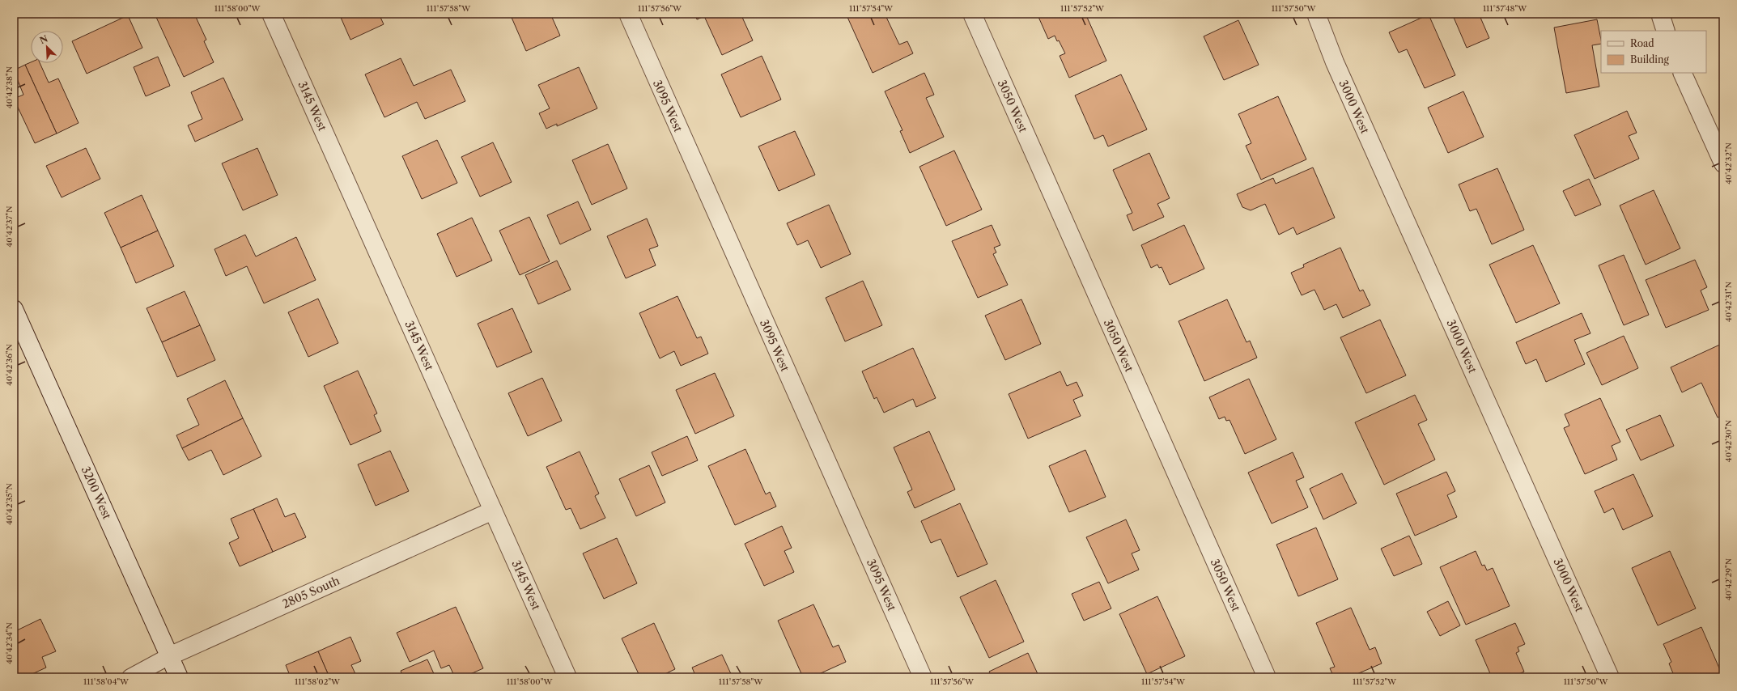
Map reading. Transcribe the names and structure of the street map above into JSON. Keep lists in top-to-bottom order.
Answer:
{
  "streets": {
    "street": [
      "3145 West",
      "3095 West",
      "3050 West",
      "3000 West",
      "3200 West",
      "2805 South"
    ]
  },
  "crossings": [
    ["3145 West", "2805 South"],
    ["3200 West", "2805 South"]
  ],
  "legend": ["Road", "Building"],
  "north": "top left",
  "coordinates": [
    "111°58'00\"W",
    "111°57'58\"W",
    "111°57'56\"W",
    "111°57'54\"W",
    "111°57'52\"W",
    "111°57'50\"W",
    "111°57'48\"W",
    "40°42'38\"N",
    "40°42'32\"N",
    "40°42'37\"N",
    "40°42'31\"N",
    "40°42'36\"N",
    "40°42'30\"N",
    "40°42'35\"N",
    "40°42'29\"N",
    "40°42'34\"N",
    "111°58'04\"W",
    "111°58'02\"W"
  ]
}
